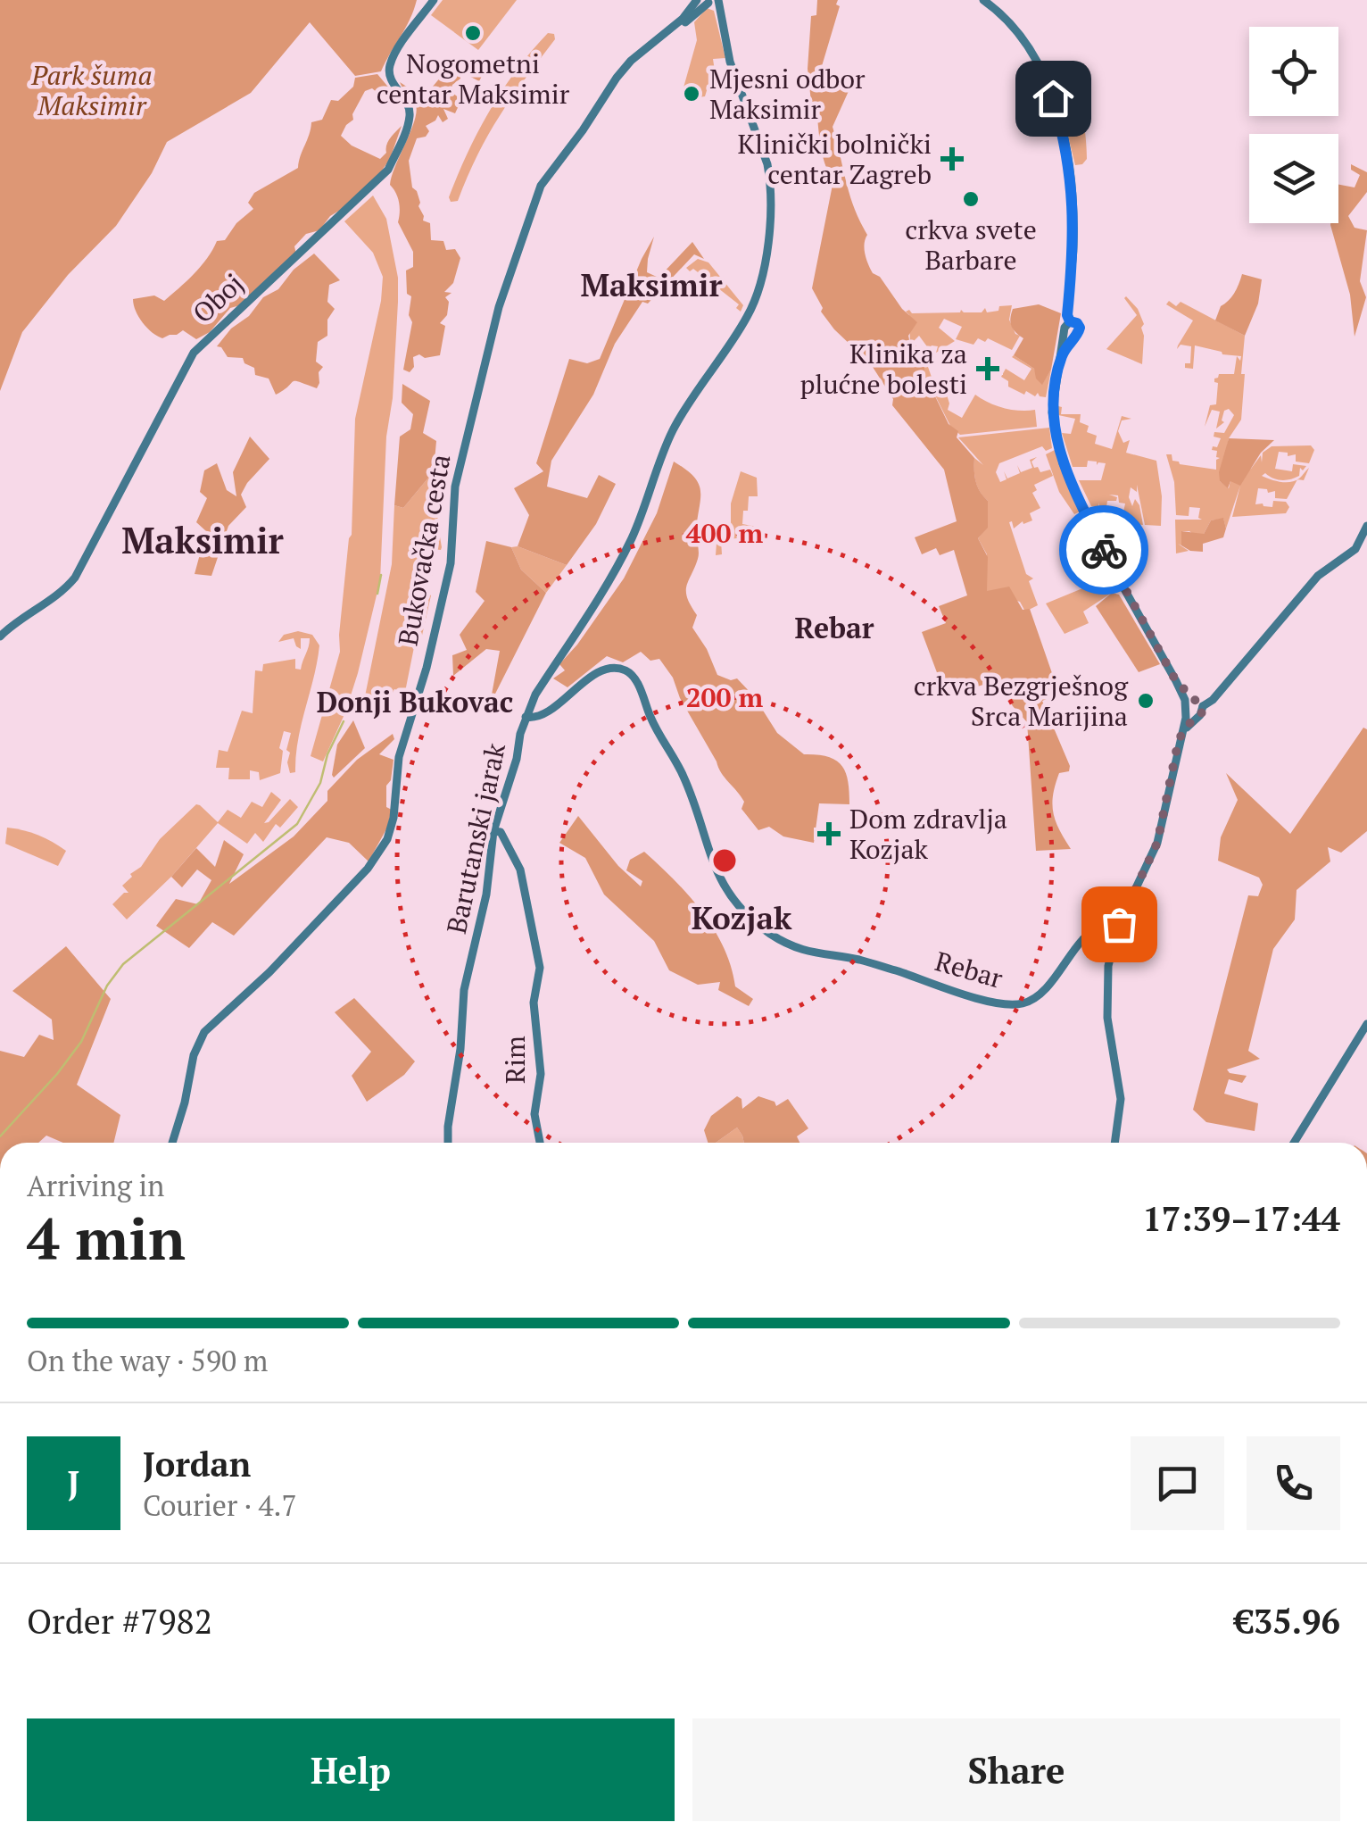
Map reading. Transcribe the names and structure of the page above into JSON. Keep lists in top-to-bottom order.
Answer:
{
  "streets": {
    "street": [
      "Oboj",
      "Bukovačka cesta",
      "Barutanski jarak",
      "Rebar",
      "Rim"
    ]
  },
  "crossings": [
    ["Bukovačka cesta", "Barutanski jarak"],
    ["Barutanski jarak", "Rebar"],
    ["Barutanski jarak", "Rim"]
  ],
  "districts": [
    "Maksimir",
    "Maksimir",
    "Rebar",
    "Donji Bukovac",
    "Kozjak"
  ],
  "parks": ["Park šuma Maksimir"],
  "places": {
    "other": [
      "Nogometni centar Maksimir",
      "Mjesni odbor Maksimir",
      "crkva svete Barbare",
      "crkva Bezgrješnog Srca Marijina"
    ],
    "health": ["Klinički bolnički centar Zagreb", "Klinika za plućne bolesti", "Dom zdravlja Kozjak"]
  },
  "page": {
    "heading": ["4 min", "Arriving in", "17:39–17:44"],
    "panel": [
      "Jordan",
      "Courier · 4.7",
      "Order #7982",
      "€35.96"
    ],
    "bar": "On the way · 590 m",
    "round": "J",
    "buttons": ["Help", "Share"]
  },
  "rings": ["400 m", "200 m"]
}
